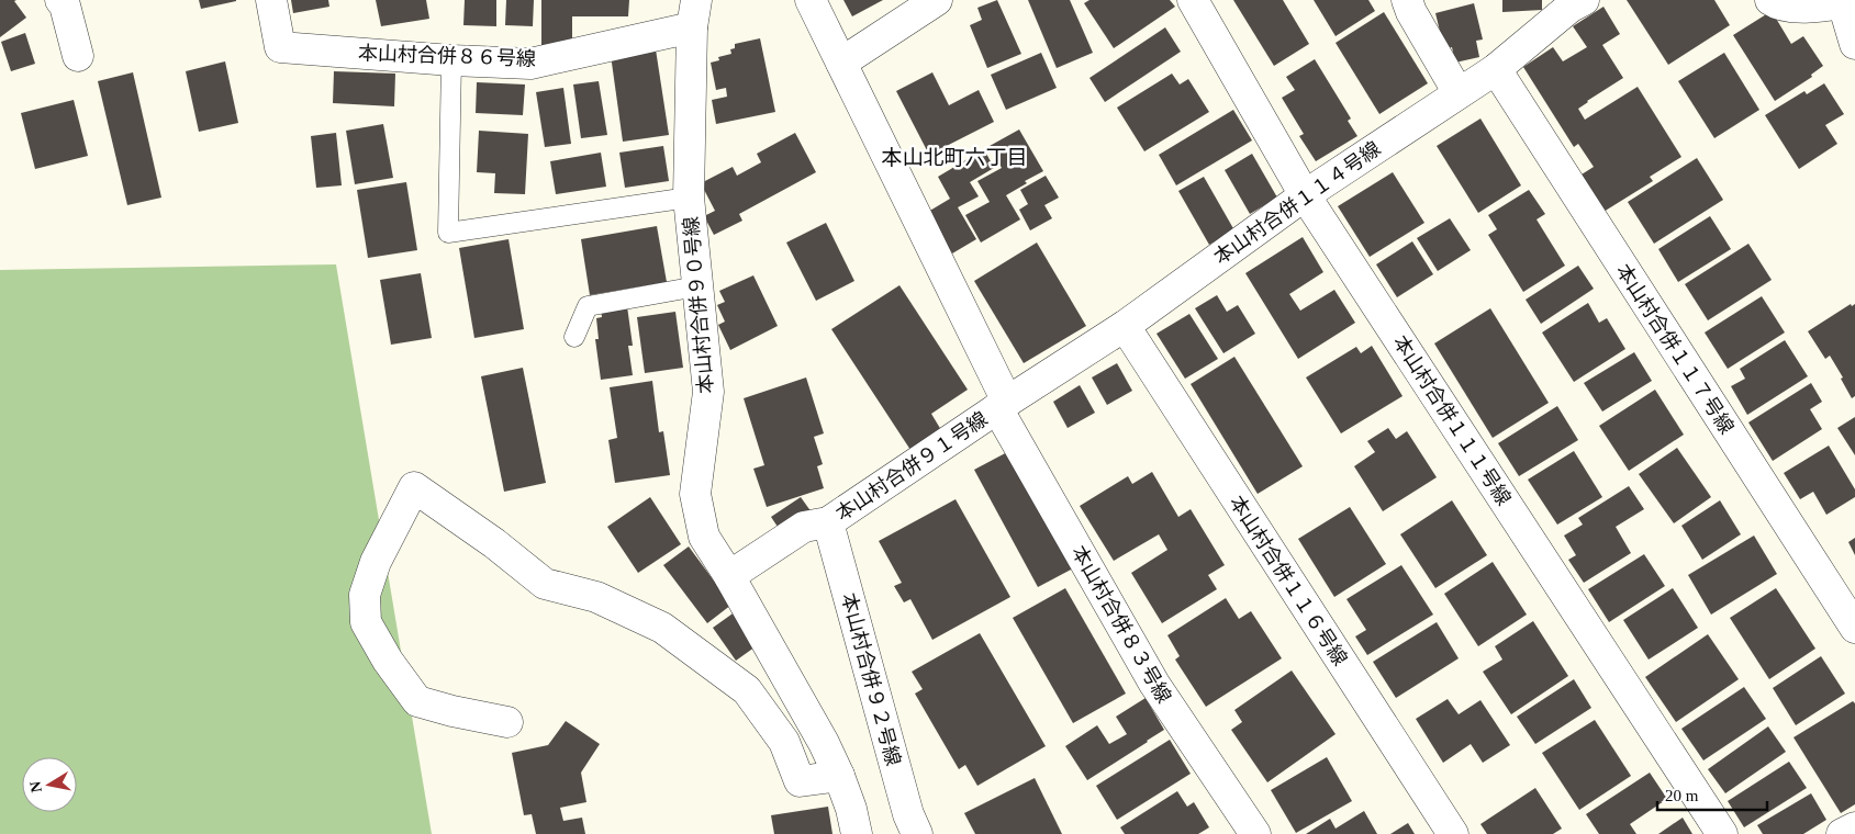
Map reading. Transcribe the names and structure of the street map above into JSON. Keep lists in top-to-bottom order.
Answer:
{
  "streets": {
    "street": [
      "本山村合併８６号線",
      "本山村合併１１４号線",
      "本山村合併９０号線",
      "本山村合併１１７号線",
      "本山村合併１１１号線",
      "本山村合併９１号線",
      "本山村合併１１６号線",
      "本山村合併８３号線",
      "本山村合併９２号線"
    ]
  },
  "crossings": [
    ["本山村合併８６号線", "本山村合併９０号線"],
    ["本山村合併１１４号線", "本山村合併１１７号線"],
    ["本山村合併１１４号線", "本山村合併１１１号線"],
    ["本山村合併１１４号線", "本山村合併９１号線"],
    ["本山村合併１１４号線", "本山村合併１１６号線"],
    ["本山村合併１１４号線", "本山村合併８３号線"],
    ["本山村合併９０号線", "本山村合併９１号線"],
    ["本山村合併９１号線", "本山村合併８３号線"],
    ["本山村合併９１号線", "本山村合併９２号線"]
  ],
  "districts": ["本山北町六丁目"],
  "scale_bar": "20 m",
  "north": "left"
}
